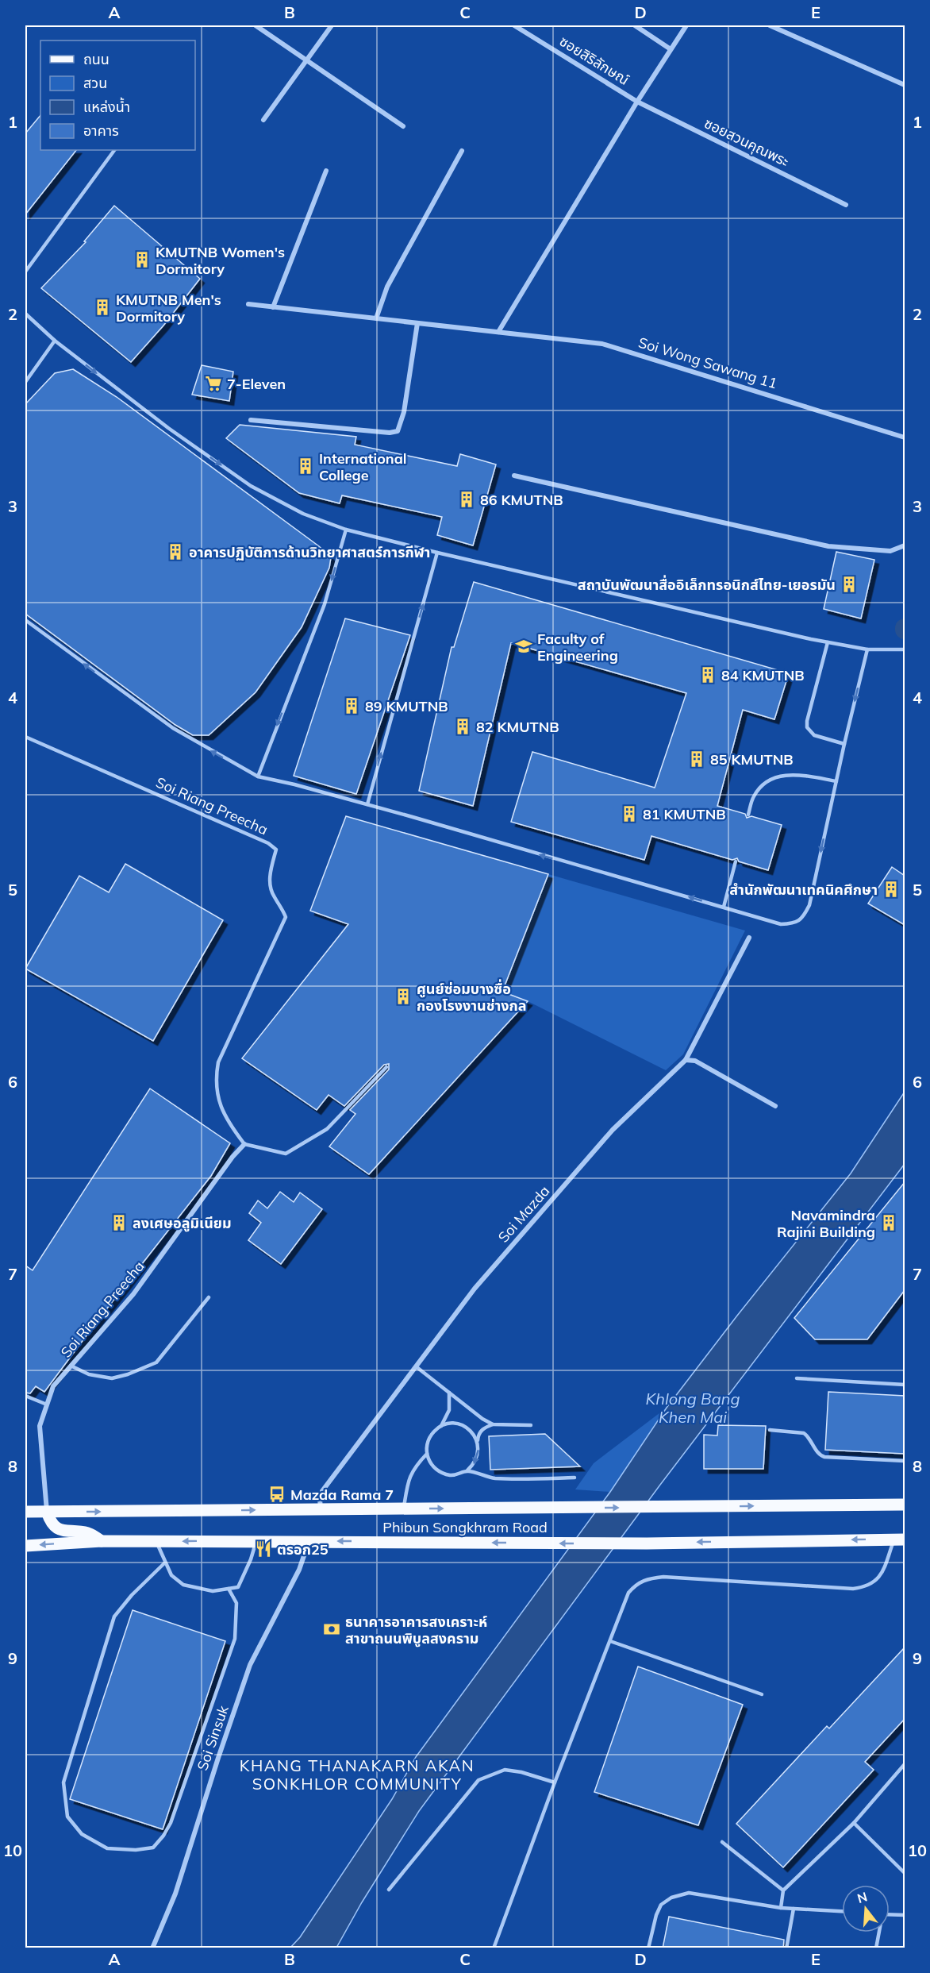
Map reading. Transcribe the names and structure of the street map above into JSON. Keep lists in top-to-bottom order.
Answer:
{
  "streets": {
    "main road": ["Phibun Songkhram Road"],
    "street": [
      "ซอยสิริลักษณ์",
      "ซอยสวนคุณพระ",
      "Soi Wong Sawang 11",
      "Soi Riang Preecha",
      "Soi Mazda",
      "Soi Sinsuk"
    ]
  },
  "crossings": [
    ["ซอยสิริลักษณ์", "ซอยสวนคุณพระ"],
    ["Soi Riang Preecha", "Phibun Songkhram Road"],
    ["Soi Mazda", "Phibun Songkhram Road"],
    ["Phibun Songkhram Road", "Soi Sinsuk"]
  ],
  "districts": ["KHANG THANAKARN AKAN SONKHLOR COMMUNITY"],
  "water": ["Khlong Bang Khen Mai"],
  "places": {
    "building": [
      "KMUTNB Women's Dormitory",
      "KMUTNB Men's Dormitory",
      "International College",
      "86 KMUTNB",
      "อาคารปฏิบัติการด้านวิทยาศาสตร์การกีฬา",
      "สถาบันพัฒนาสื่ออิเล็กทรอนิกส์ไทย-เยอรมัน",
      "84 KMUTNB",
      "89 KMUTNB",
      "82 KMUTNB",
      "85 KMUTNB",
      "81 KMUTNB",
      "สำนักพัฒนาเทคนิคศึกษา",
      "ศูนย์ซ่อมบางซื่อ กองโรงงานช่างกล",
      "ลงเศษอลูมิเนียม",
      "Navamindra Rajini Building"
    ],
    "supermarket": ["7-Eleven"],
    "school or university": ["Faculty of Engineering"],
    "bus stop": ["Mazda Rama 7"],
    "restaurant": ["ตรอก25"],
    "bank": ["ธนาคารอาคารสงเคราะห์ สาขาถนนพิบูลสงคราม"]
  },
  "legend": [
    "ถนน",
    "สวน",
    "แหล่งน้ำ",
    "อาคาร"
  ],
  "north": "top",
  "grid": {
    "columns": [
      "A",
      "B",
      "C",
      "D",
      "E"
    ],
    "rows": [
      "1",
      "2",
      "3",
      "4",
      "5",
      "6",
      "7",
      "8",
      "9",
      "10"
    ]
  }
}
